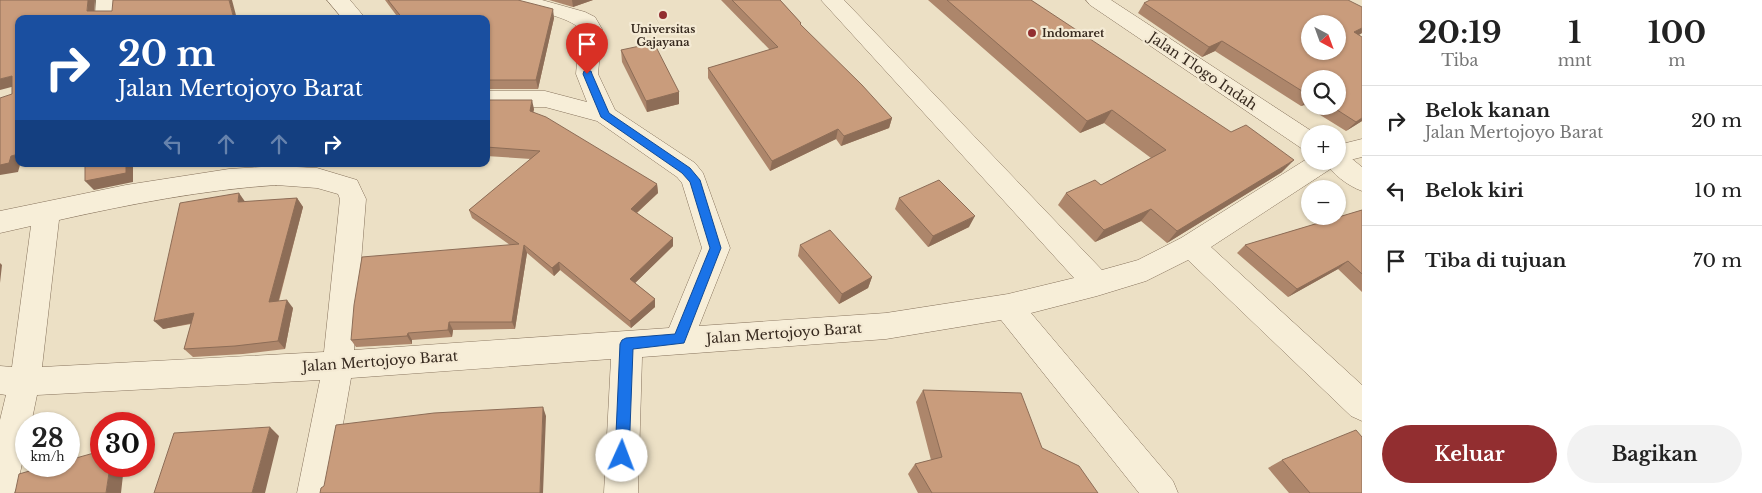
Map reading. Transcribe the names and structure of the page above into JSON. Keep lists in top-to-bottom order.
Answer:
{
  "streets": {
    "street": ["Jalan Tlogo Indah", "Jalan Mertojoyo Barat"]
  },
  "places": ["Universitas Gajayana", "Indomaret"],
  "north": "bottom right",
  "page": {
    "eta": [
      "20:19",
      "Tiba",
      "1",
      "mnt",
      "100",
      "m"
    ],
    "map_buttons": ["+", "−"],
    "turn": ["20 m", "Jalan Mertojoyo Barat"],
    "list": [
      {
        "name": "Belok kanan",
        "note": "Jalan Mertojoyo Barat",
        "value": "20 m"
      },
      {
        "name": "Belok kiri",
        "value": "10 m"
      },
      {
        "name": "Tiba di tujuan",
        "value": "70 m"
      }
    ],
    "speed": "28 km/h",
    "limit": "30",
    "buttons": ["Keluar", "Bagikan"]
  }
}
